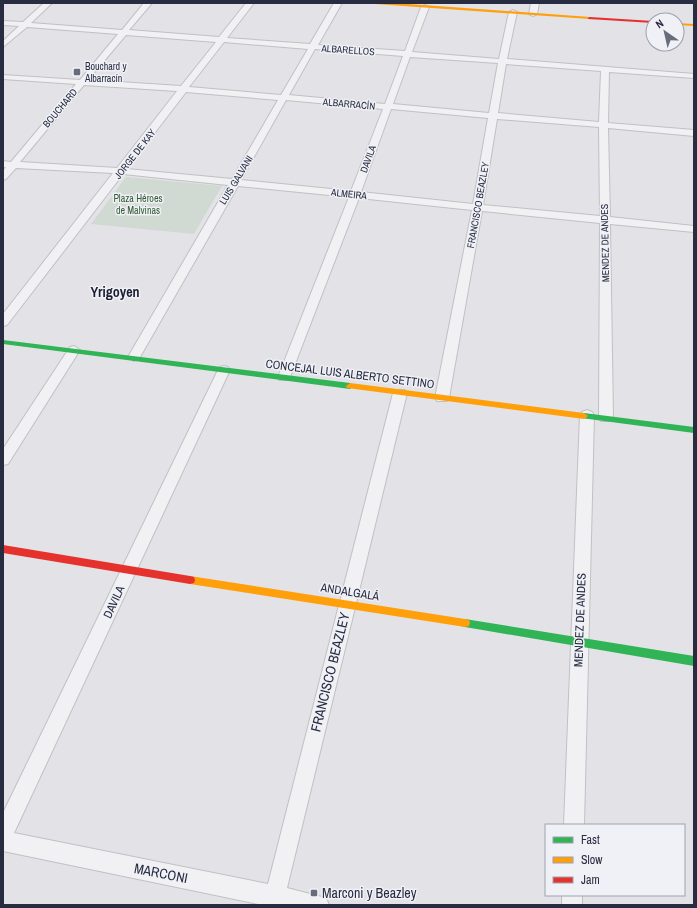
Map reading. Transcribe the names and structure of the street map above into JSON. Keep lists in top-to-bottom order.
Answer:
{
  "streets": {
    "street": [
      "ALBARELLOS",
      "ALBARRACÍN",
      "BOUCHARD",
      "JORGE DE KAY",
      "DAVILA",
      "LUIS GALVANI",
      "ALMEIRA",
      "FRANCISCO BEAZLEY",
      "MENDEZ DE ANDES",
      "CONCEJAL LUIS ALBERTO SETTINO",
      "ANDALGALÁ",
      "MARCONI"
    ]
  },
  "crossings": [
    ["ALBARELLOS", "BOUCHARD"],
    ["ALBARELLOS", "JORGE DE KAY"],
    ["ALBARELLOS", "DAVILA"],
    ["ALBARELLOS", "LUIS GALVANI"],
    ["ALBARELLOS", "FRANCISCO BEAZLEY"],
    ["ALBARELLOS", "MENDEZ DE ANDES"],
    ["ALBARRACÍN", "BOUCHARD"],
    ["ALBARRACÍN", "JORGE DE KAY"],
    ["ALBARRACÍN", "DAVILA"],
    ["ALBARRACÍN", "LUIS GALVANI"],
    ["ALBARRACÍN", "FRANCISCO BEAZLEY"],
    ["ALBARRACÍN", "MENDEZ DE ANDES"],
    ["BOUCHARD", "ALMEIRA"],
    ["JORGE DE KAY", "ALMEIRA"],
    ["DAVILA", "ALMEIRA"],
    ["DAVILA", "CONCEJAL LUIS ALBERTO SETTINO"],
    ["DAVILA", "ANDALGALÁ"],
    ["LUIS GALVANI", "ALMEIRA"],
    ["LUIS GALVANI", "CONCEJAL LUIS ALBERTO SETTINO"],
    ["ALMEIRA", "FRANCISCO BEAZLEY"],
    ["ALMEIRA", "MENDEZ DE ANDES"],
    ["FRANCISCO BEAZLEY", "CONCEJAL LUIS ALBERTO SETTINO"],
    ["FRANCISCO BEAZLEY", "ANDALGALÁ"],
    ["FRANCISCO BEAZLEY", "MARCONI"],
    ["MENDEZ DE ANDES", "CONCEJAL LUIS ALBERTO SETTINO"],
    ["MENDEZ DE ANDES", "ANDALGALÁ"]
  ],
  "districts": ["Yrigoyen"],
  "parks": ["Plaza Héroes de Malvinas"],
  "places": {
    "transit": ["Bouchard y Albarracín", "Marconi y Beazley"]
  },
  "legend": ["Fast", "Slow", "Jam"],
  "north": "top left"
}
